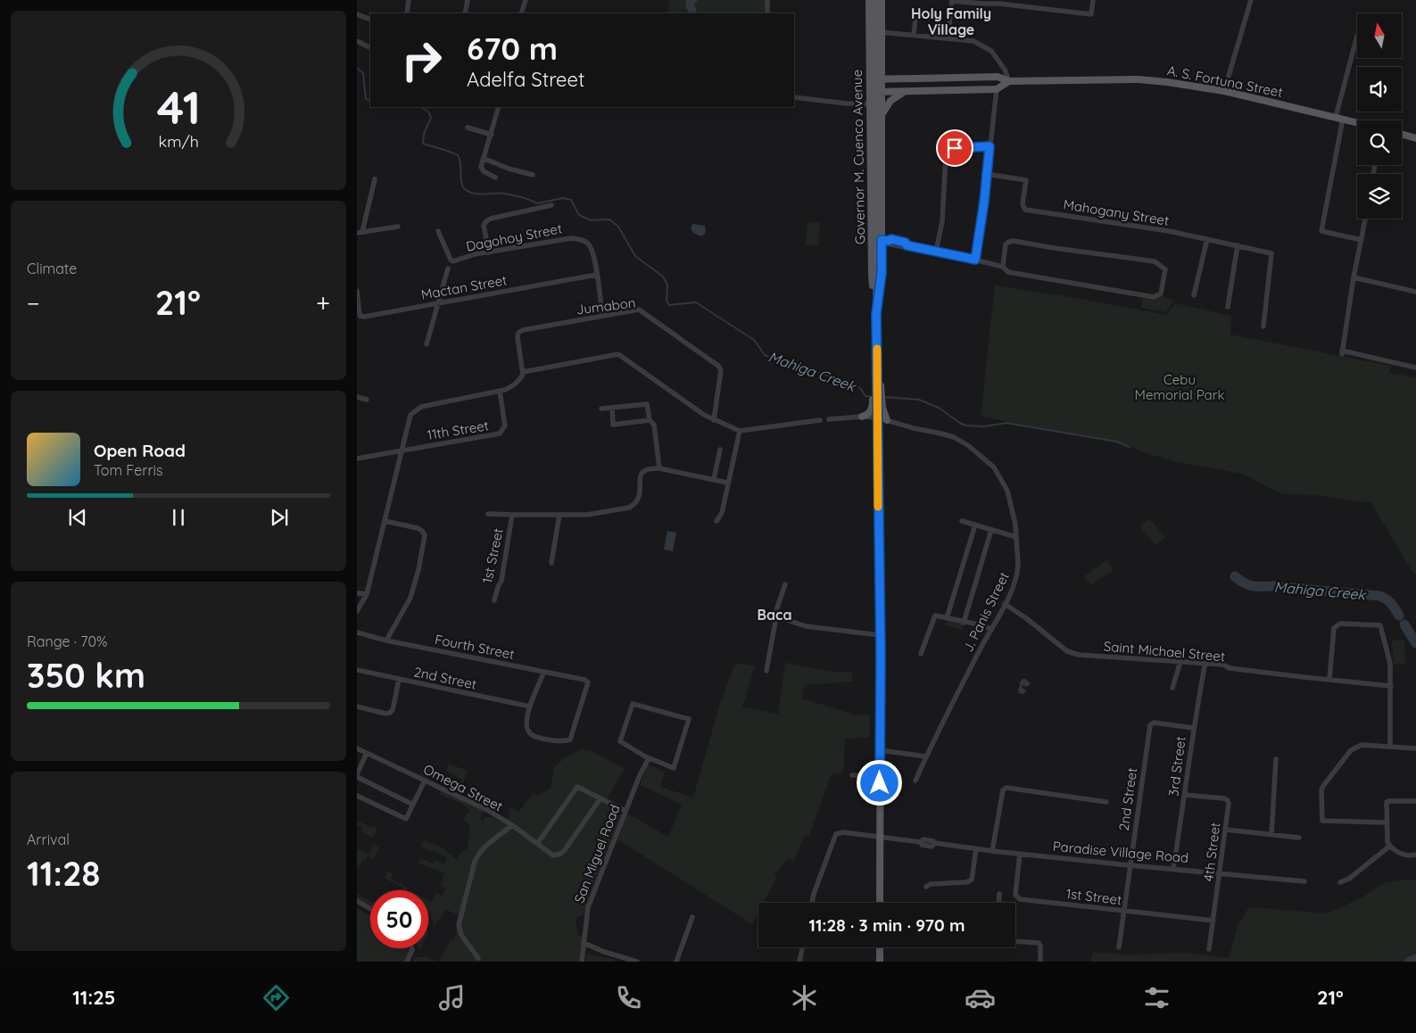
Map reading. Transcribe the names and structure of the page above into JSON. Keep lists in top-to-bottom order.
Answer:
{
  "streets": {
    "main road": ["A. S. Fortuna Street", "Governor M. Cuenco Avenue"],
    "street": [
      "Mahogany Street",
      "Dagohoy Street",
      "Mactan Street",
      "Jumabon",
      "11th Street",
      "1st Street",
      "J. Panis Street",
      "Fourth Street",
      "Saint Michael Street",
      "2nd Street",
      "3rd Street",
      "Omega Street",
      "Paradise Village Road",
      "4th Street",
      "San Miguel Road"
    ]
  },
  "crossings": [
    ["A. S. Fortuna Street", "Governor M. Cuenco Avenue"],
    ["Governor M. Cuenco Avenue", "J. Panis Street"],
    ["Governor M. Cuenco Avenue", "Paradise Village Road"],
    ["Dagohoy Street", "Mactan Street"],
    ["Dagohoy Street", "Jumabon"],
    ["1st Street", "2nd Street"],
    ["1st Street", "Paradise Village Road"],
    ["1st Street", "4th Street"],
    ["J. Panis Street", "Saint Michael Street"],
    ["Fourth Street", "2nd Street"],
    ["2nd Street", "3rd Street"],
    ["2nd Street", "Paradise Village Road"],
    ["3rd Street", "Paradise Village Road"],
    ["3rd Street", "4th Street"],
    ["Paradise Village Road", "4th Street"]
  ],
  "districts": ["Holy Family Village", "Baca"],
  "water": ["Mahiga Creek"],
  "parks": ["Cebu Memorial Park"],
  "north": "top",
  "page": {
    "turn": ["670 m", "Adelfa Street"],
    "tile": [
      "Climate",
      ["Range · 70%", "350 km"],
      ["Arrival", "11:28"]
    ],
    "heat": ["−", "21°", "+"],
    "song": ["Open Road", "Tom Ferris"],
    "limit": "50",
    "trip": "11:28 · 3 min · 970 m",
    "tabs": ["11:25", "21°"],
    "gauge": ["41", "km/h"]
  }
}
